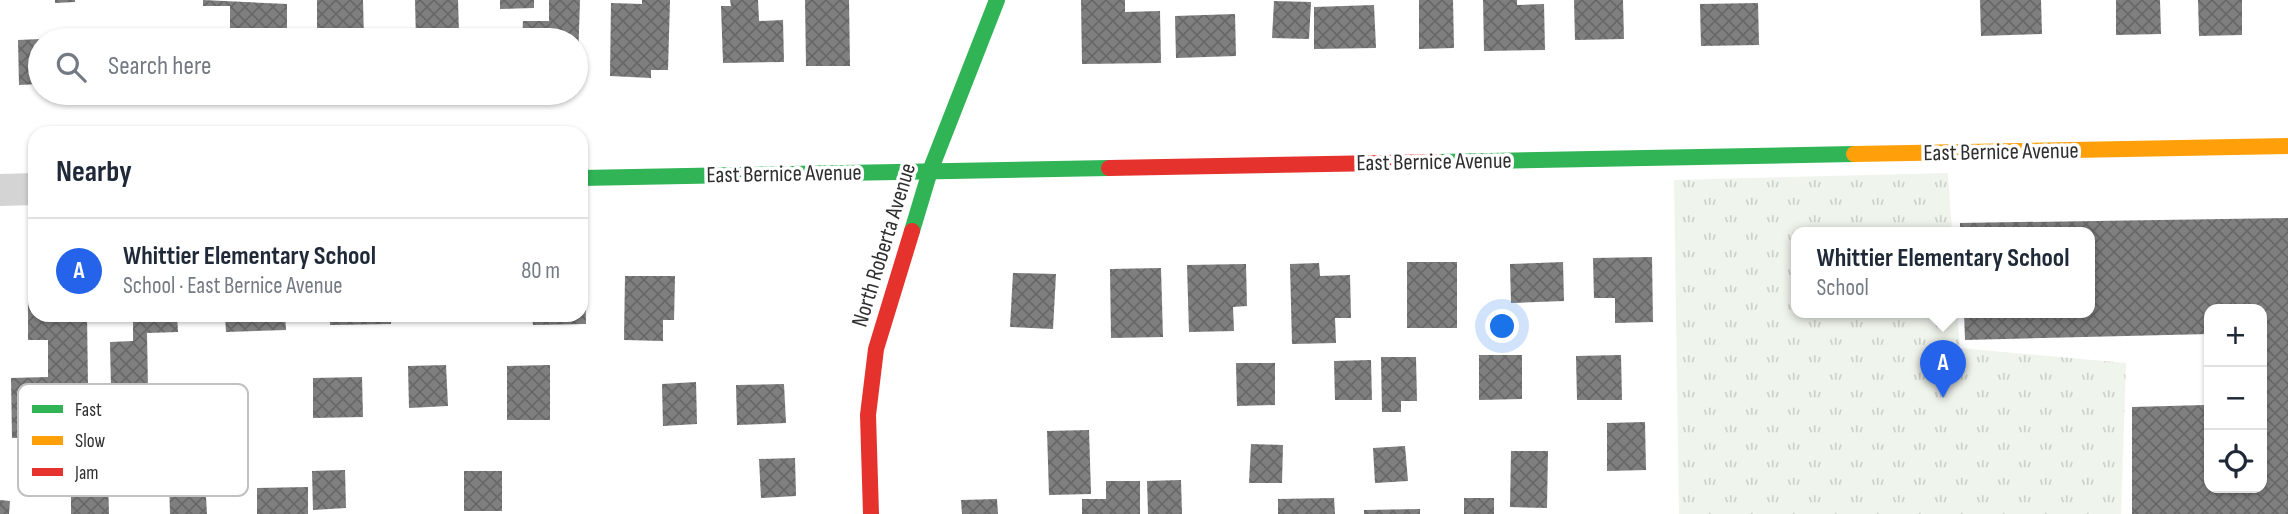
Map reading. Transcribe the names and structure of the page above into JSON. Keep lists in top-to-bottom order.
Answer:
{
  "streets": {
    "street": ["East Bernice Avenue", "North Roberta Avenue"]
  },
  "crossings": [
    ["East Bernice Avenue", "North Roberta Avenue"]
  ],
  "legend": ["Fast", "Slow", "Jam"],
  "page": {
    "search": "Search here",
    "heading": "Nearby",
    "list": [
      {
        "mark": "A",
        "name": "Whittier Elementary School",
        "note": "School · East Bernice Avenue",
        "value": "80 m"
      }
    ],
    "popup": ["Whittier Elementary School", "School"],
    "map_buttons": ["+", "−"],
    "pins": "A"
  }
}
